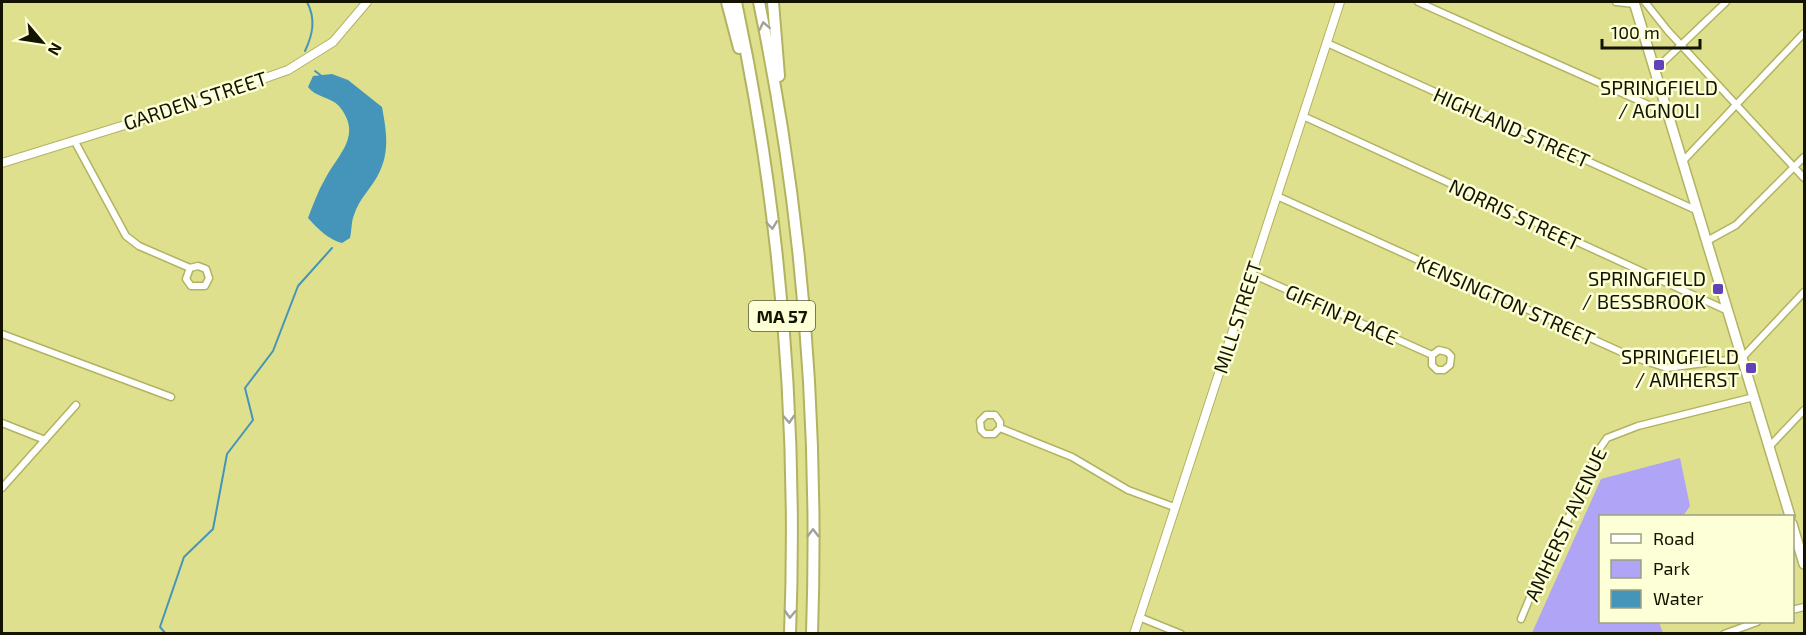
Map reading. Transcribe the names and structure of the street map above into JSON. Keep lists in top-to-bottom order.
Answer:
{
  "streets": {
    "highway": ["MA 57"],
    "street": [
      "GARDEN STREET",
      "HIGHLAND STREET",
      "NORRIS STREET",
      "KENSINGTON STREET",
      "GIFFIN PLACE",
      "MILL STREET",
      "AMHERST AVENUE"
    ]
  },
  "crossings": [
    ["HIGHLAND STREET", "MILL STREET"],
    ["NORRIS STREET", "MILL STREET"],
    ["KENSINGTON STREET", "MILL STREET"],
    ["GIFFIN PLACE", "MILL STREET"]
  ],
  "places": {
    "transit": ["SPRINGFIELD / AGNOLI", "SPRINGFIELD / BESSBROOK", "SPRINGFIELD / AMHERST"]
  },
  "legend": ["Road", "Park", "Water"],
  "scale_bar": "100 m",
  "north": "bottom right"
}
